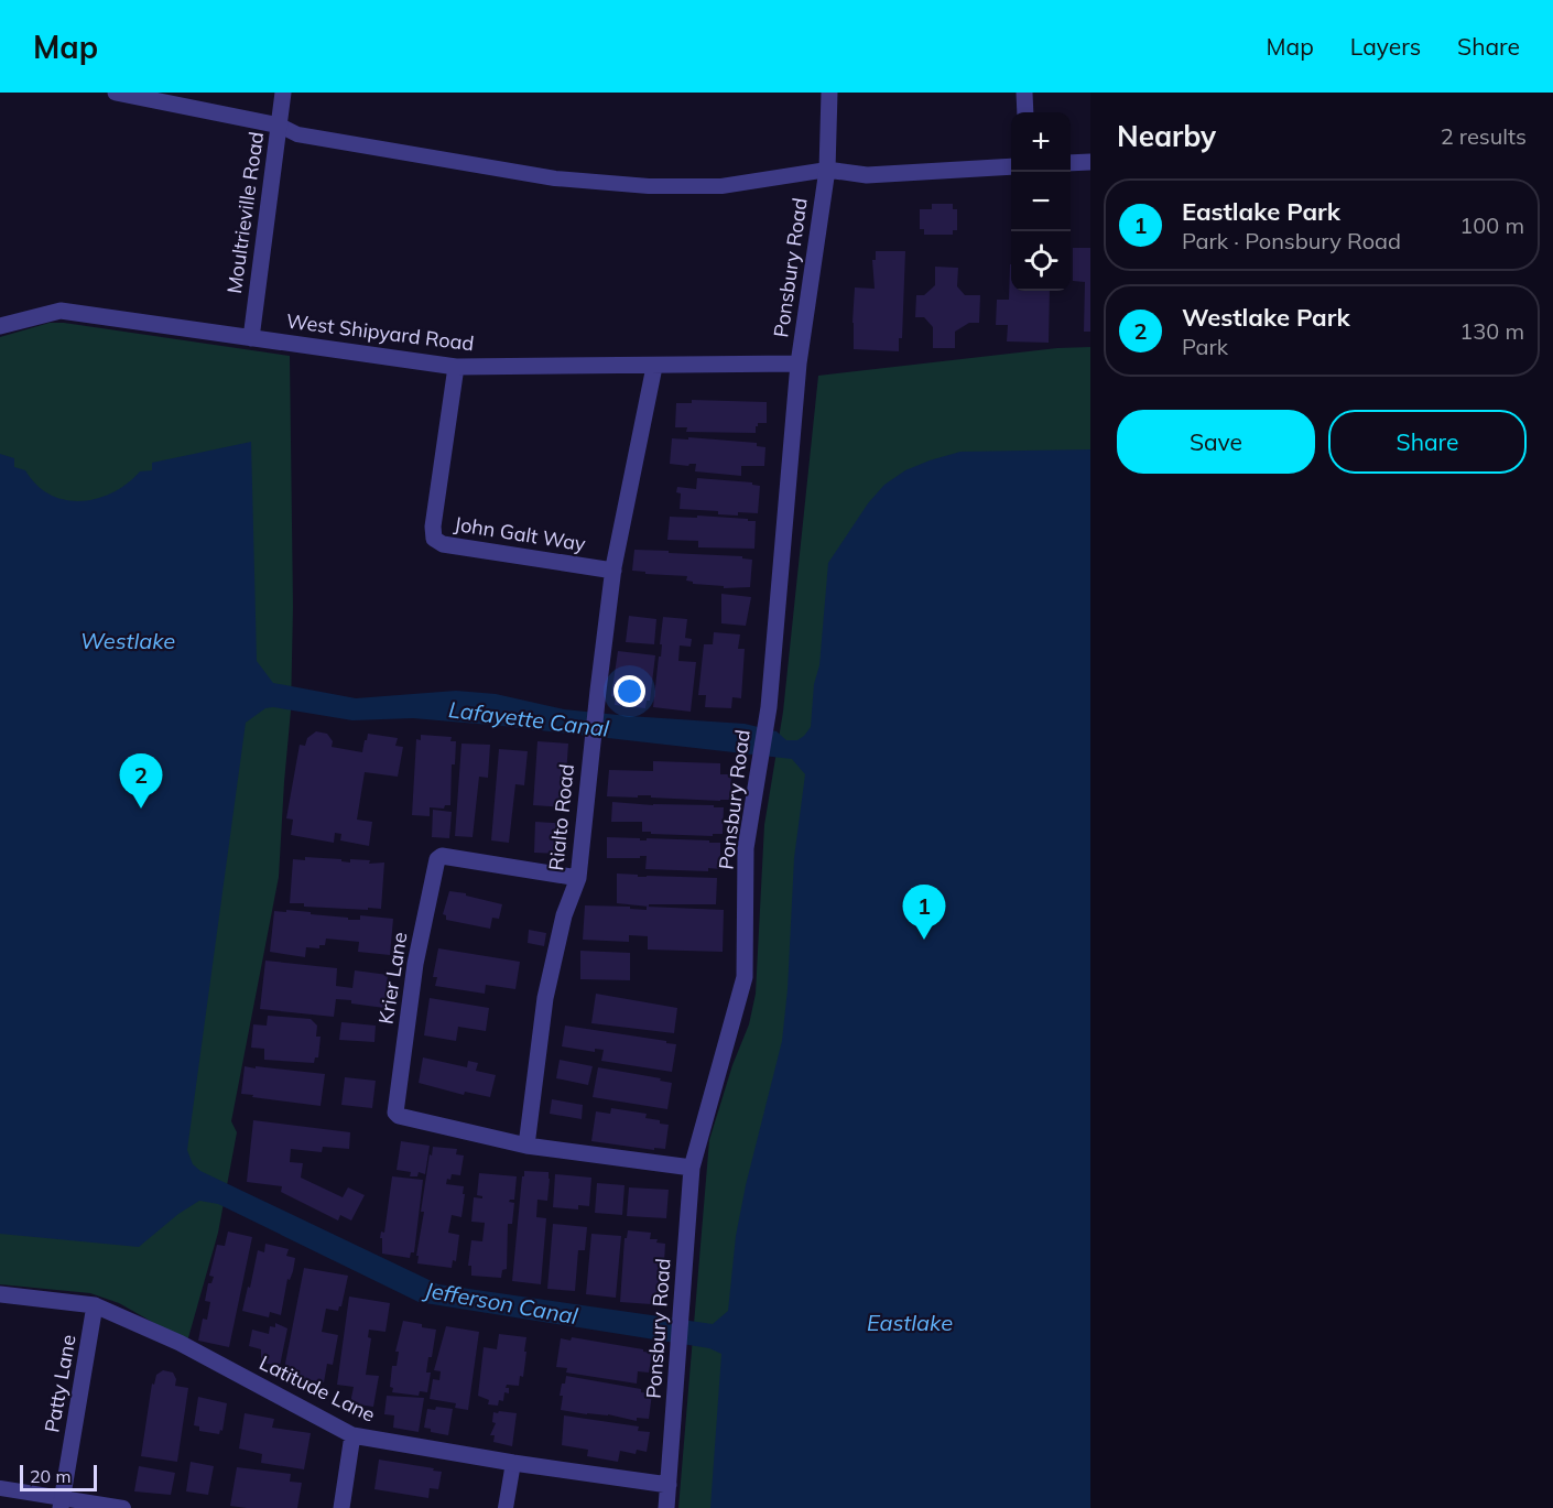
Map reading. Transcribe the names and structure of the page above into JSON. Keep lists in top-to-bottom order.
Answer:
{
  "streets": {
    "street": [
      "Moultrieville Road",
      "Ponsbury Road",
      "West Shipyard Road",
      "John Galt Way",
      "Rialto Road",
      "Krier Lane",
      "Patty Lane",
      "Latitude Lane"
    ]
  },
  "crossings": [
    ["Moultrieville Road", "West Shipyard Road"],
    ["Ponsbury Road", "West Shipyard Road"],
    ["Ponsbury Road", "Latitude Lane"],
    ["West Shipyard Road", "John Galt Way"],
    ["West Shipyard Road", "Rialto Road"],
    ["John Galt Way", "Rialto Road"],
    ["Rialto Road", "Krier Lane"],
    ["Patty Lane", "Latitude Lane"]
  ],
  "water": [
    "Westlake",
    "Lafayette Canal",
    "Jefferson Canal",
    "Eastlake"
  ],
  "scale_bar": "20 m",
  "page": {
    "header": "Map",
    "nav": ["Map", "Layers", "Share"],
    "heading": ["Nearby", "2 results"],
    "map_buttons": ["+", "−"],
    "list": [
      {
        "mark": "1",
        "name": "Eastlake Park",
        "note": "Park · Ponsbury Road",
        "value": "100 m"
      },
      {
        "mark": "2",
        "name": "Westlake Park",
        "note": "Park",
        "value": "130 m"
      }
    ],
    "buttons": ["Save", "Share"],
    "pins": ["2", "1"],
    "scale": "20 m"
  }
}
